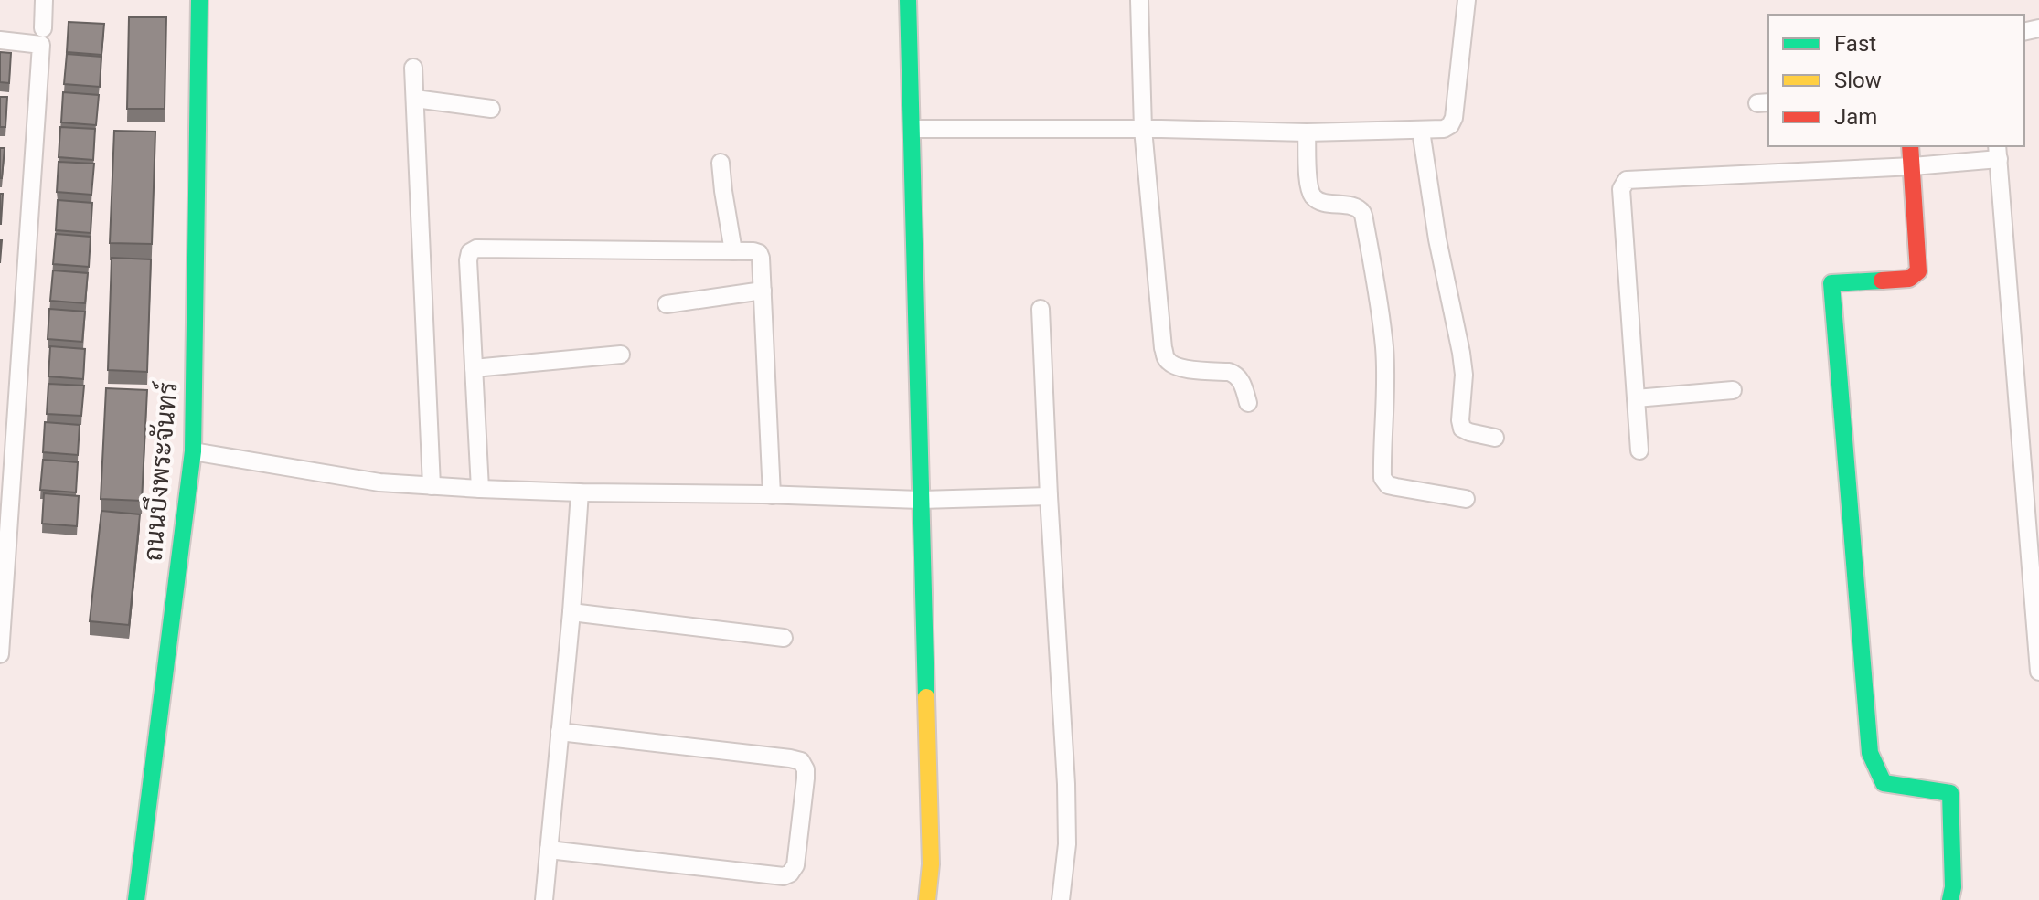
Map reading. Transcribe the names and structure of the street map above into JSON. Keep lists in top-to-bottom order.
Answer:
{
  "streets": {
    "street": ["ถนนบึงพระจันทร์"]
  },
  "legend": ["Fast", "Slow", "Jam"]
}
